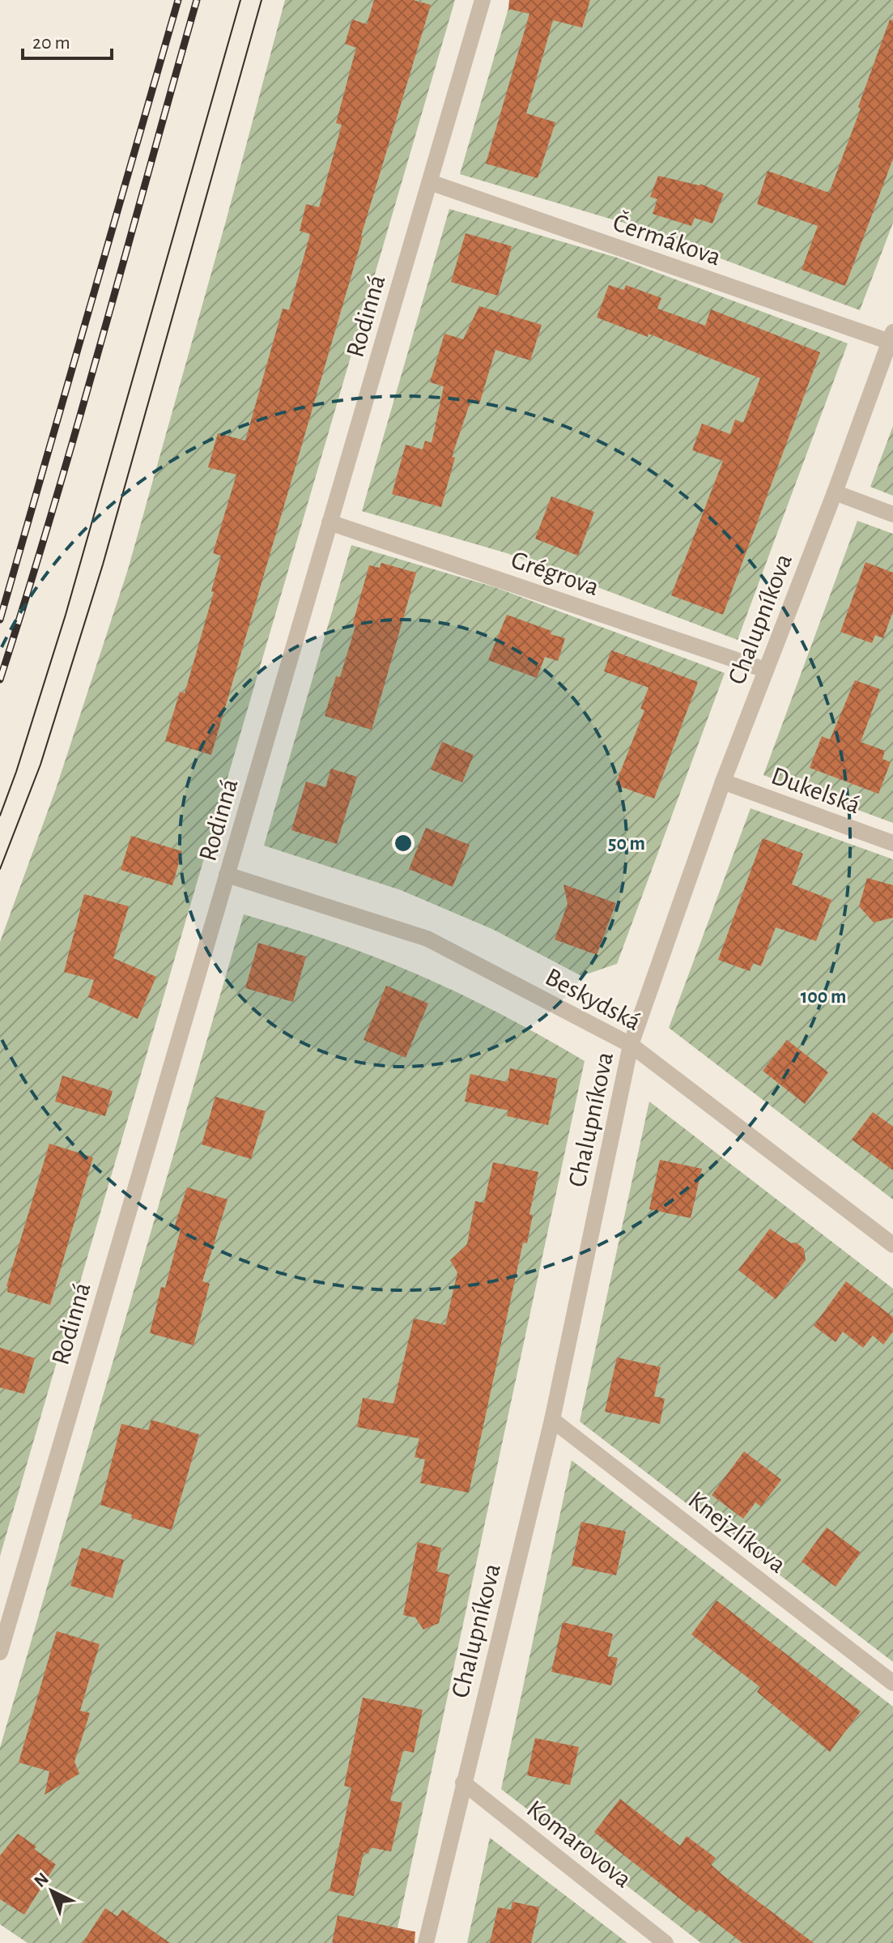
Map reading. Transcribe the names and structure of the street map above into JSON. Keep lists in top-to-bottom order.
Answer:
{
  "streets": {
    "street": [
      "Čermákova",
      "Rodinná",
      "Grégrova",
      "Chalupníkova",
      "Dukelská",
      "Beskydská",
      "Knejzlíkova",
      "Komarovova"
    ]
  },
  "crossings": [
    ["Čermákova", "Rodinná"],
    ["Čermákova", "Chalupníkova"],
    ["Rodinná", "Grégrova"],
    ["Rodinná", "Beskydská"],
    ["Grégrova", "Chalupníkova"],
    ["Chalupníkova", "Dukelská"],
    ["Chalupníkova", "Beskydská"],
    ["Chalupníkova", "Knejzlíkova"],
    ["Chalupníkova", "Komarovova"]
  ],
  "scale_bar": "20 m",
  "north": "top left",
  "rings": ["50 m", "100 m"]
}
